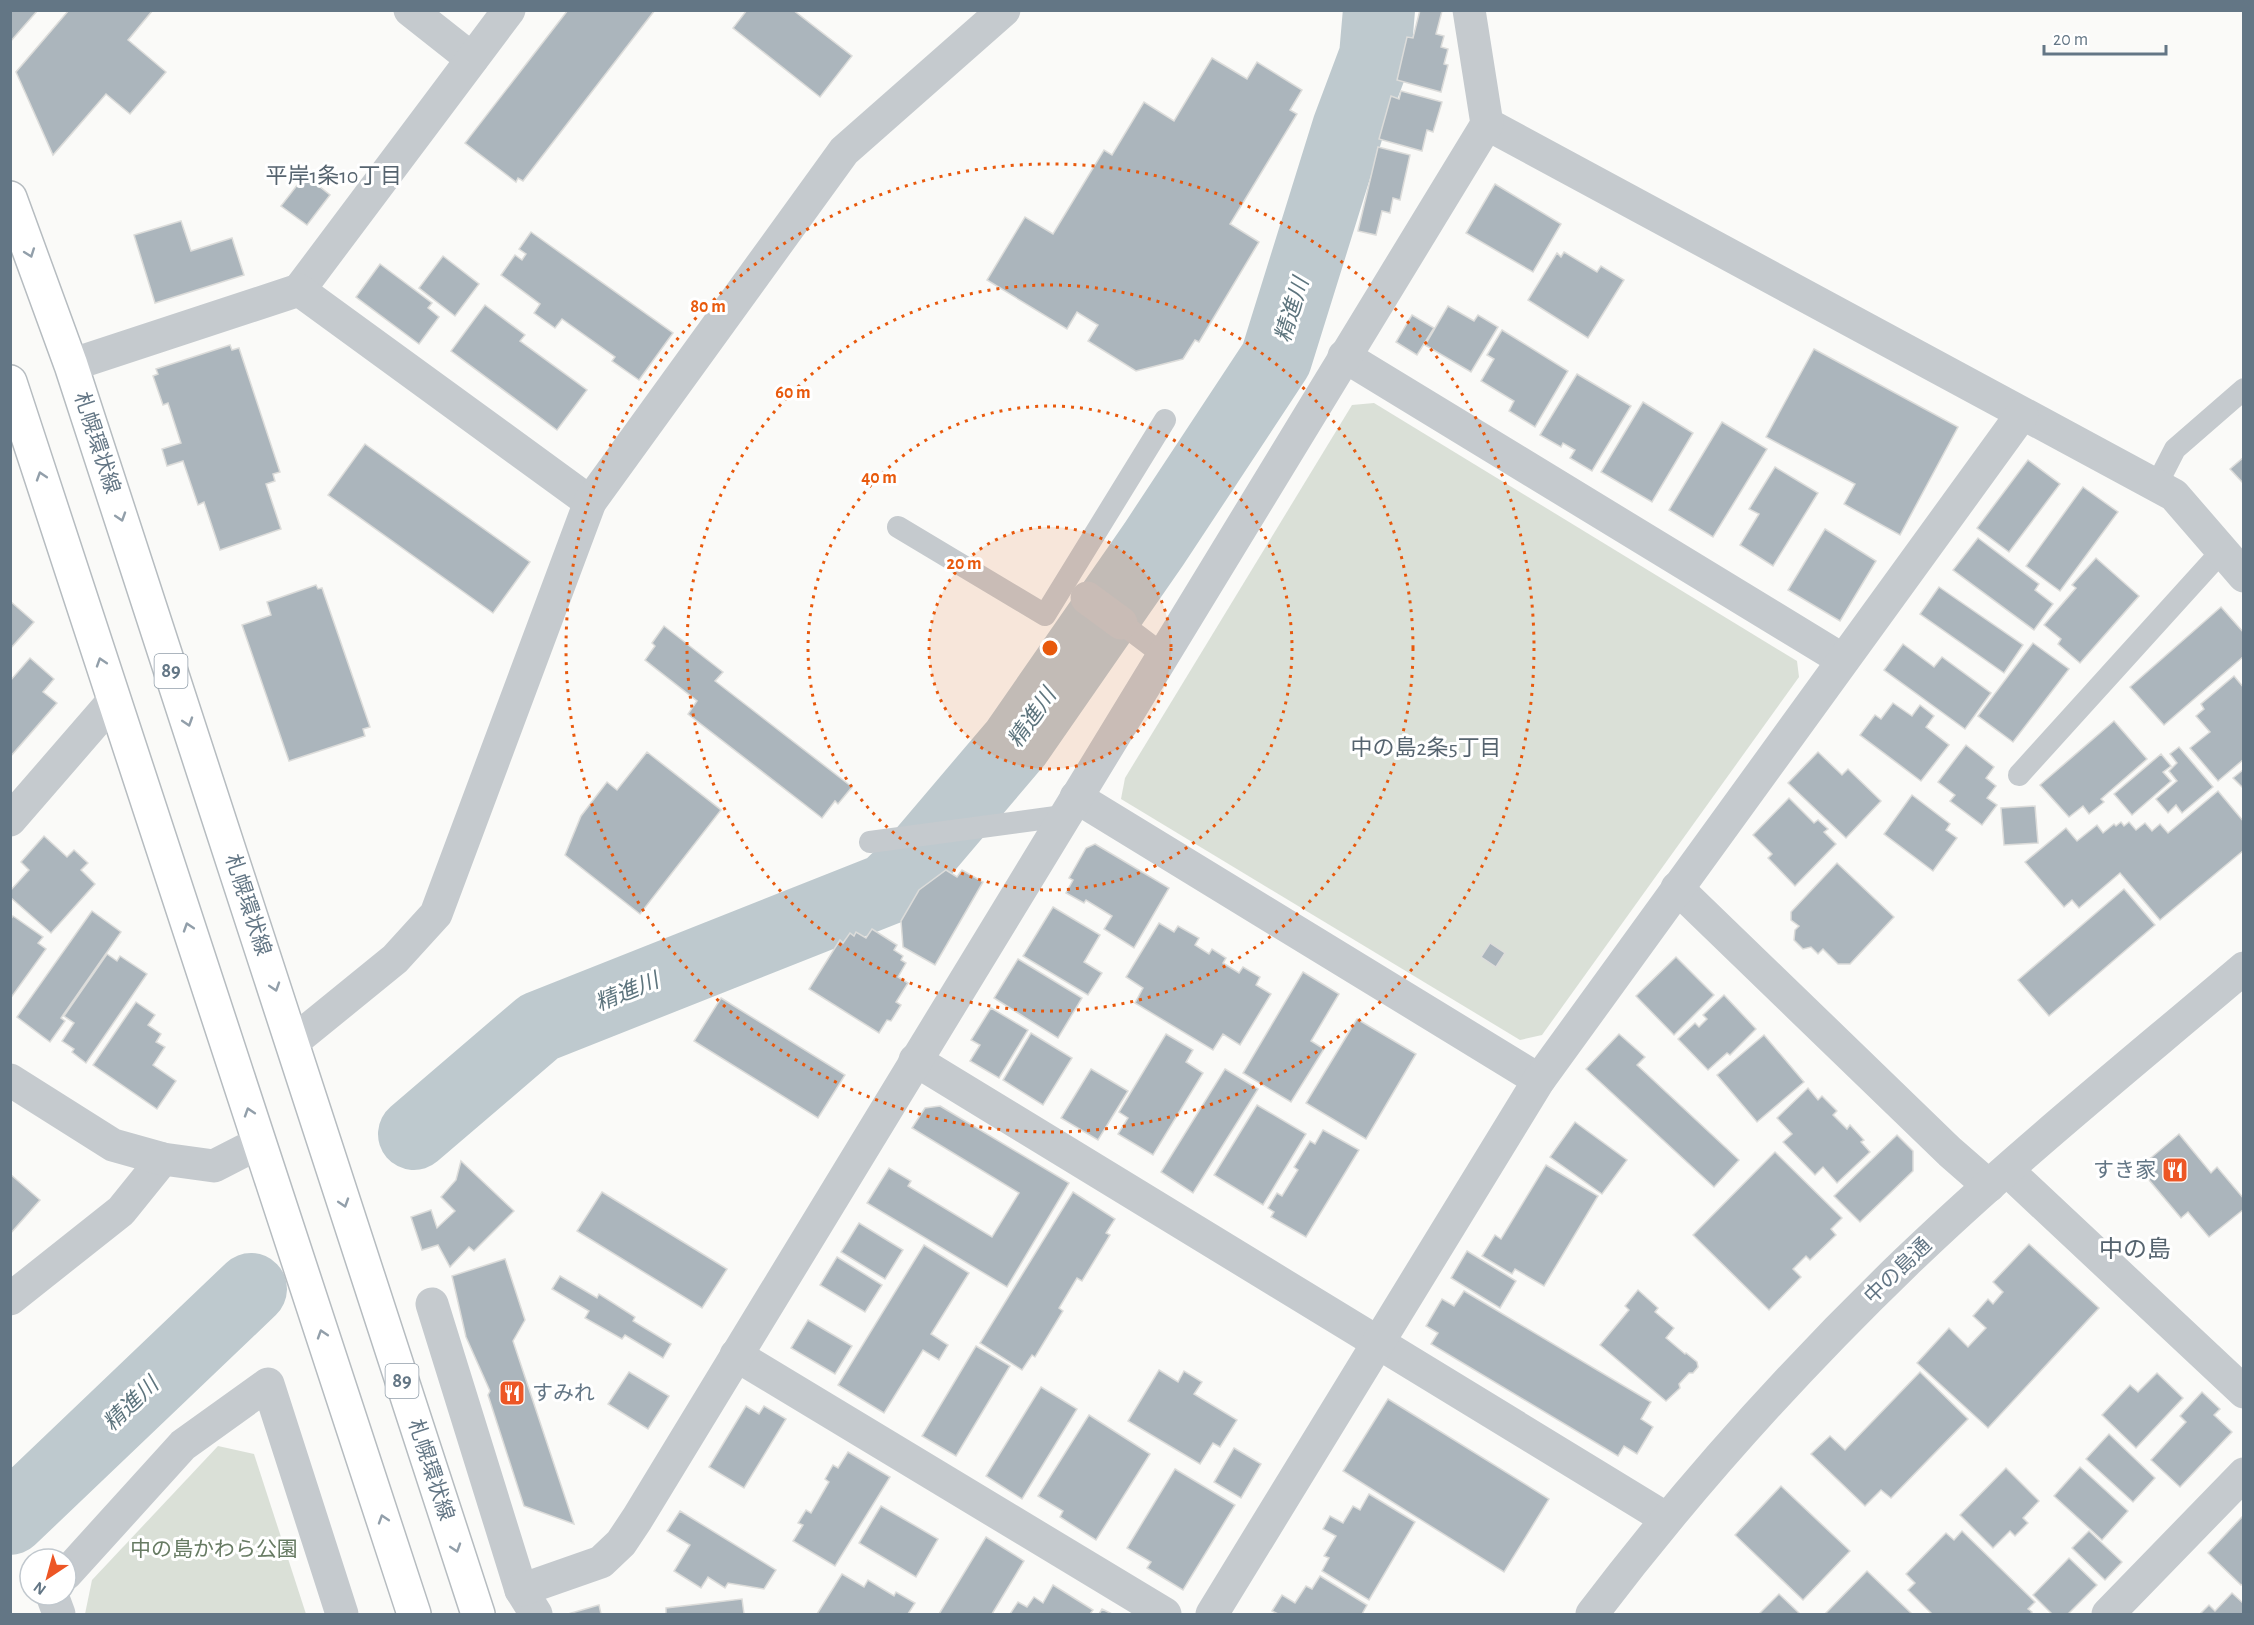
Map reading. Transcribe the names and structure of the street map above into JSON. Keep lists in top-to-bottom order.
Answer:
{
  "streets": {
    "main road": ["札幌環状線", "89"],
    "street": ["中の島通"]
  },
  "districts": ["平岸1条10丁目", "中の島2条5丁目", "中の島"],
  "water": ["精進川"],
  "parks": ["中の島かわら公園"],
  "places": {
    "restaurant": ["すき家", "すみれ"]
  },
  "scale_bar": "20 m",
  "north": "bottom left",
  "rings": [
    "80 m",
    "60 m",
    "40 m",
    "20 m"
  ]
}
